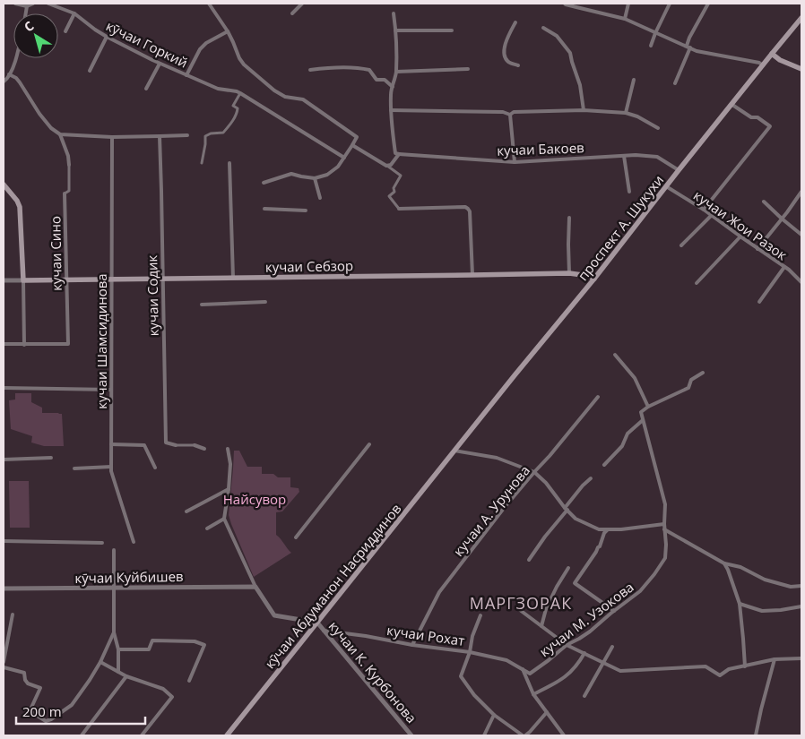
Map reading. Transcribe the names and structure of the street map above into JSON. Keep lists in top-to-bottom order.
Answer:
{
  "streets": {
    "main road": ["проспект А. Шукухи", "кучаи Себзор", "кӯчаи Абдуманон Насриддинов"],
    "street": [
      "кӯчаи Горкий",
      "кучаи Бакоев",
      "кучаи Жои Разок",
      "кучаи Сино",
      "кучаи Содик",
      "кучаи Шамсидинова",
      "кучаи А. Урунова",
      "кӯчаи Куйбишев",
      "кучаи М. Узокова",
      "кучаи Рохат",
      "кучаи К. Курбонова"
    ]
  },
  "crossings": [
    ["кучаи Бакоев", "проспект А. Шукухи"],
    ["кучаи Жои Разок", "проспект А. Шукухи"],
    ["проспект А. Шукухи", "кучаи Себзор"],
    ["проспект А. Шукухи", "кӯчаи Абдуманон Насриддинов"],
    ["кучаи Сино", "кучаи Себзор"],
    ["кучаи Себзор", "кучаи Содик"],
    ["кучаи Себзор", "кучаи Шамсидинова"],
    ["кучаи А. Урунова", "кучаи Рохат"],
    ["кӯчаи Абдуманон Насриддинов", "кучаи К. Курбонова"],
    ["кучаи М. Узокова", "кучаи Рохат"],
    ["кучаи Рохат", "кучаи К. Курбонова"]
  ],
  "districts": ["МАРГЗОРАК"],
  "parks": ["Найсувор"],
  "scale_bar": "200 m",
  "north": "top left"
}
